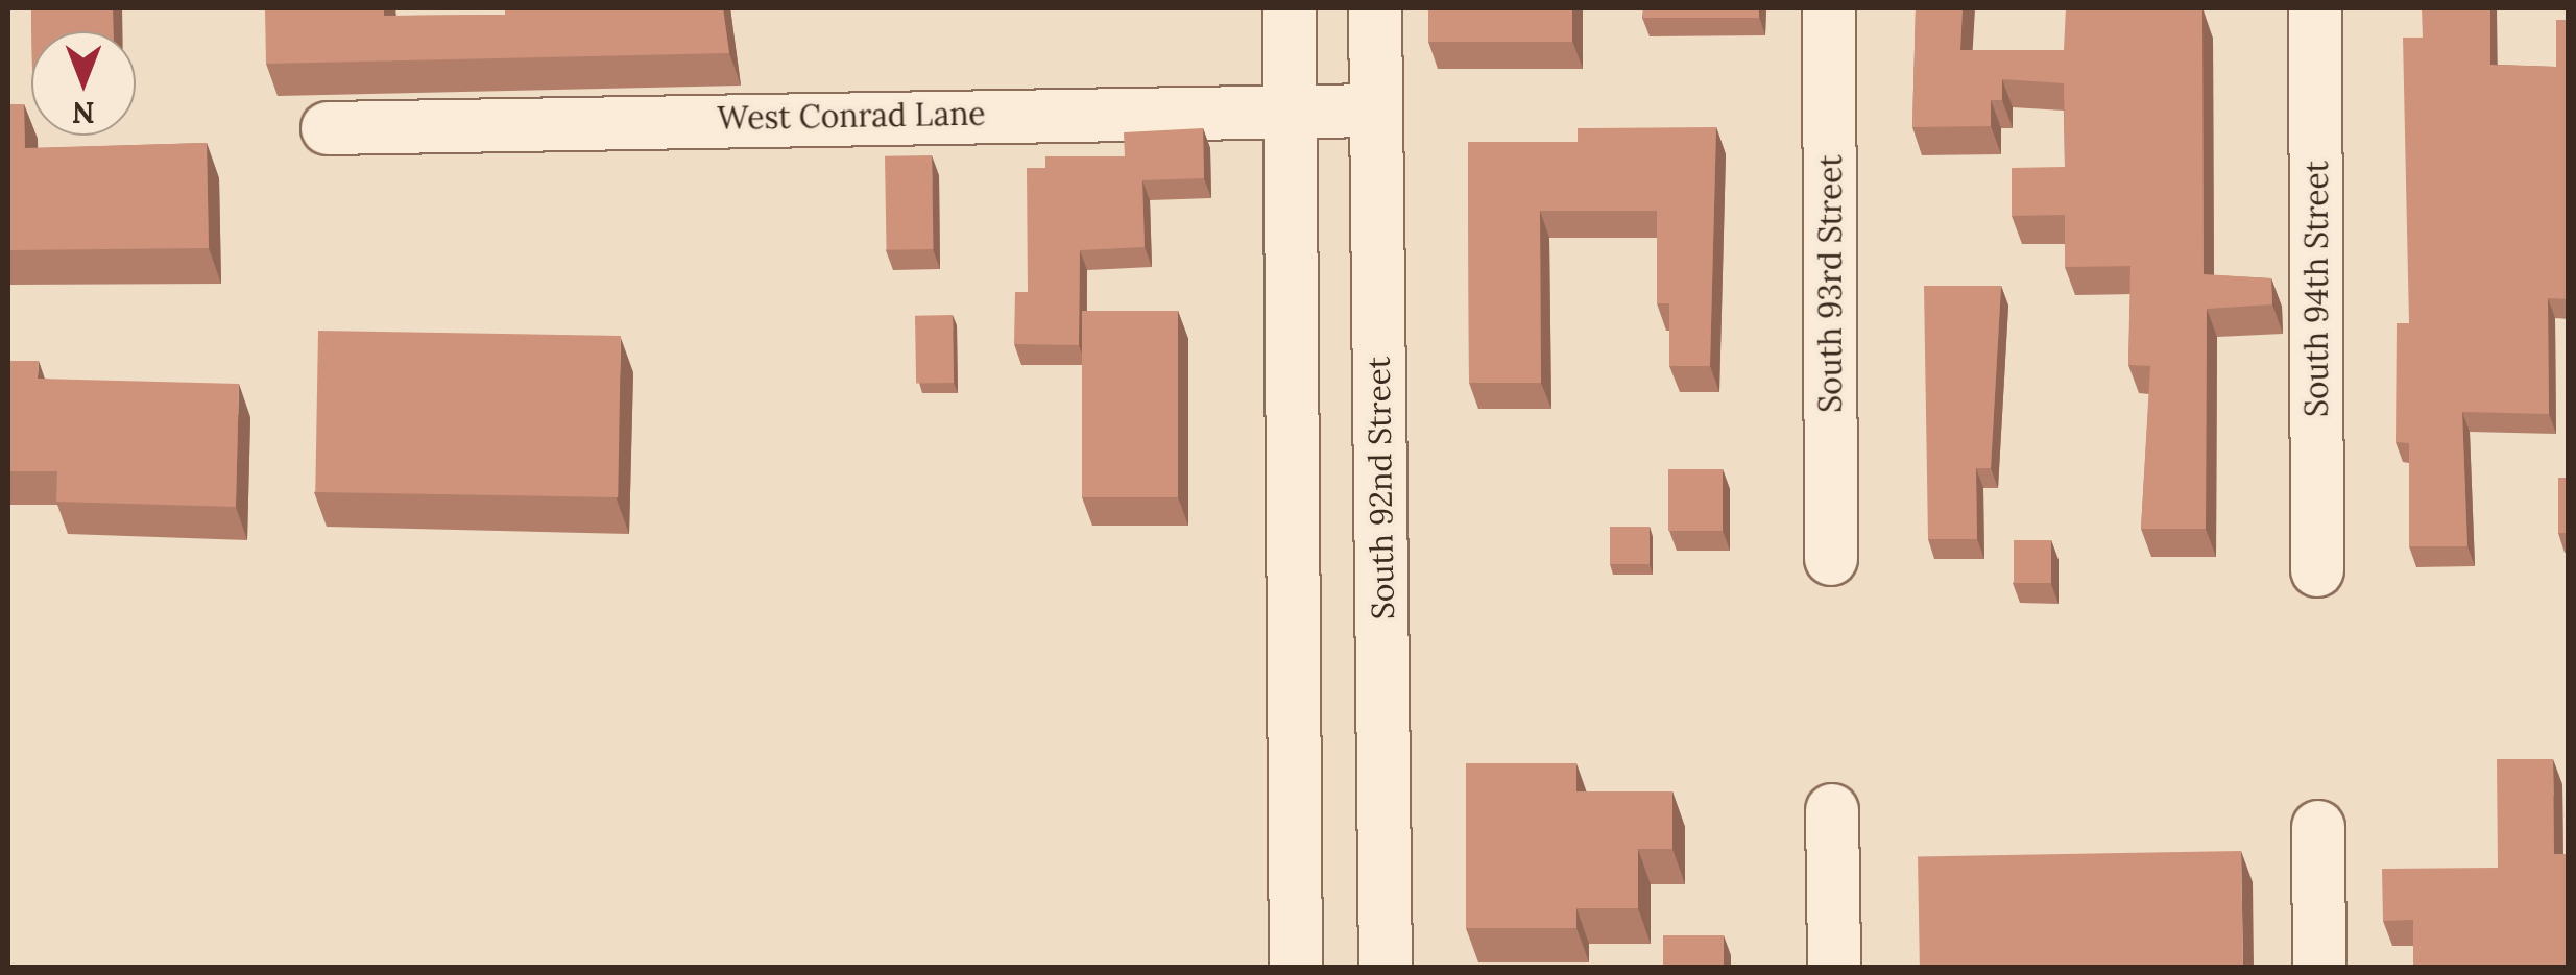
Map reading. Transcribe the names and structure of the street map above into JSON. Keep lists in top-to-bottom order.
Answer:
{
  "streets": {
    "street": [
      "West Conrad Lane",
      "South 93rd Street",
      "South 94th Street",
      "South 92nd Street"
    ]
  },
  "crossings": [
    ["West Conrad Lane", "South 92nd Street"]
  ],
  "north": "bottom"
}
